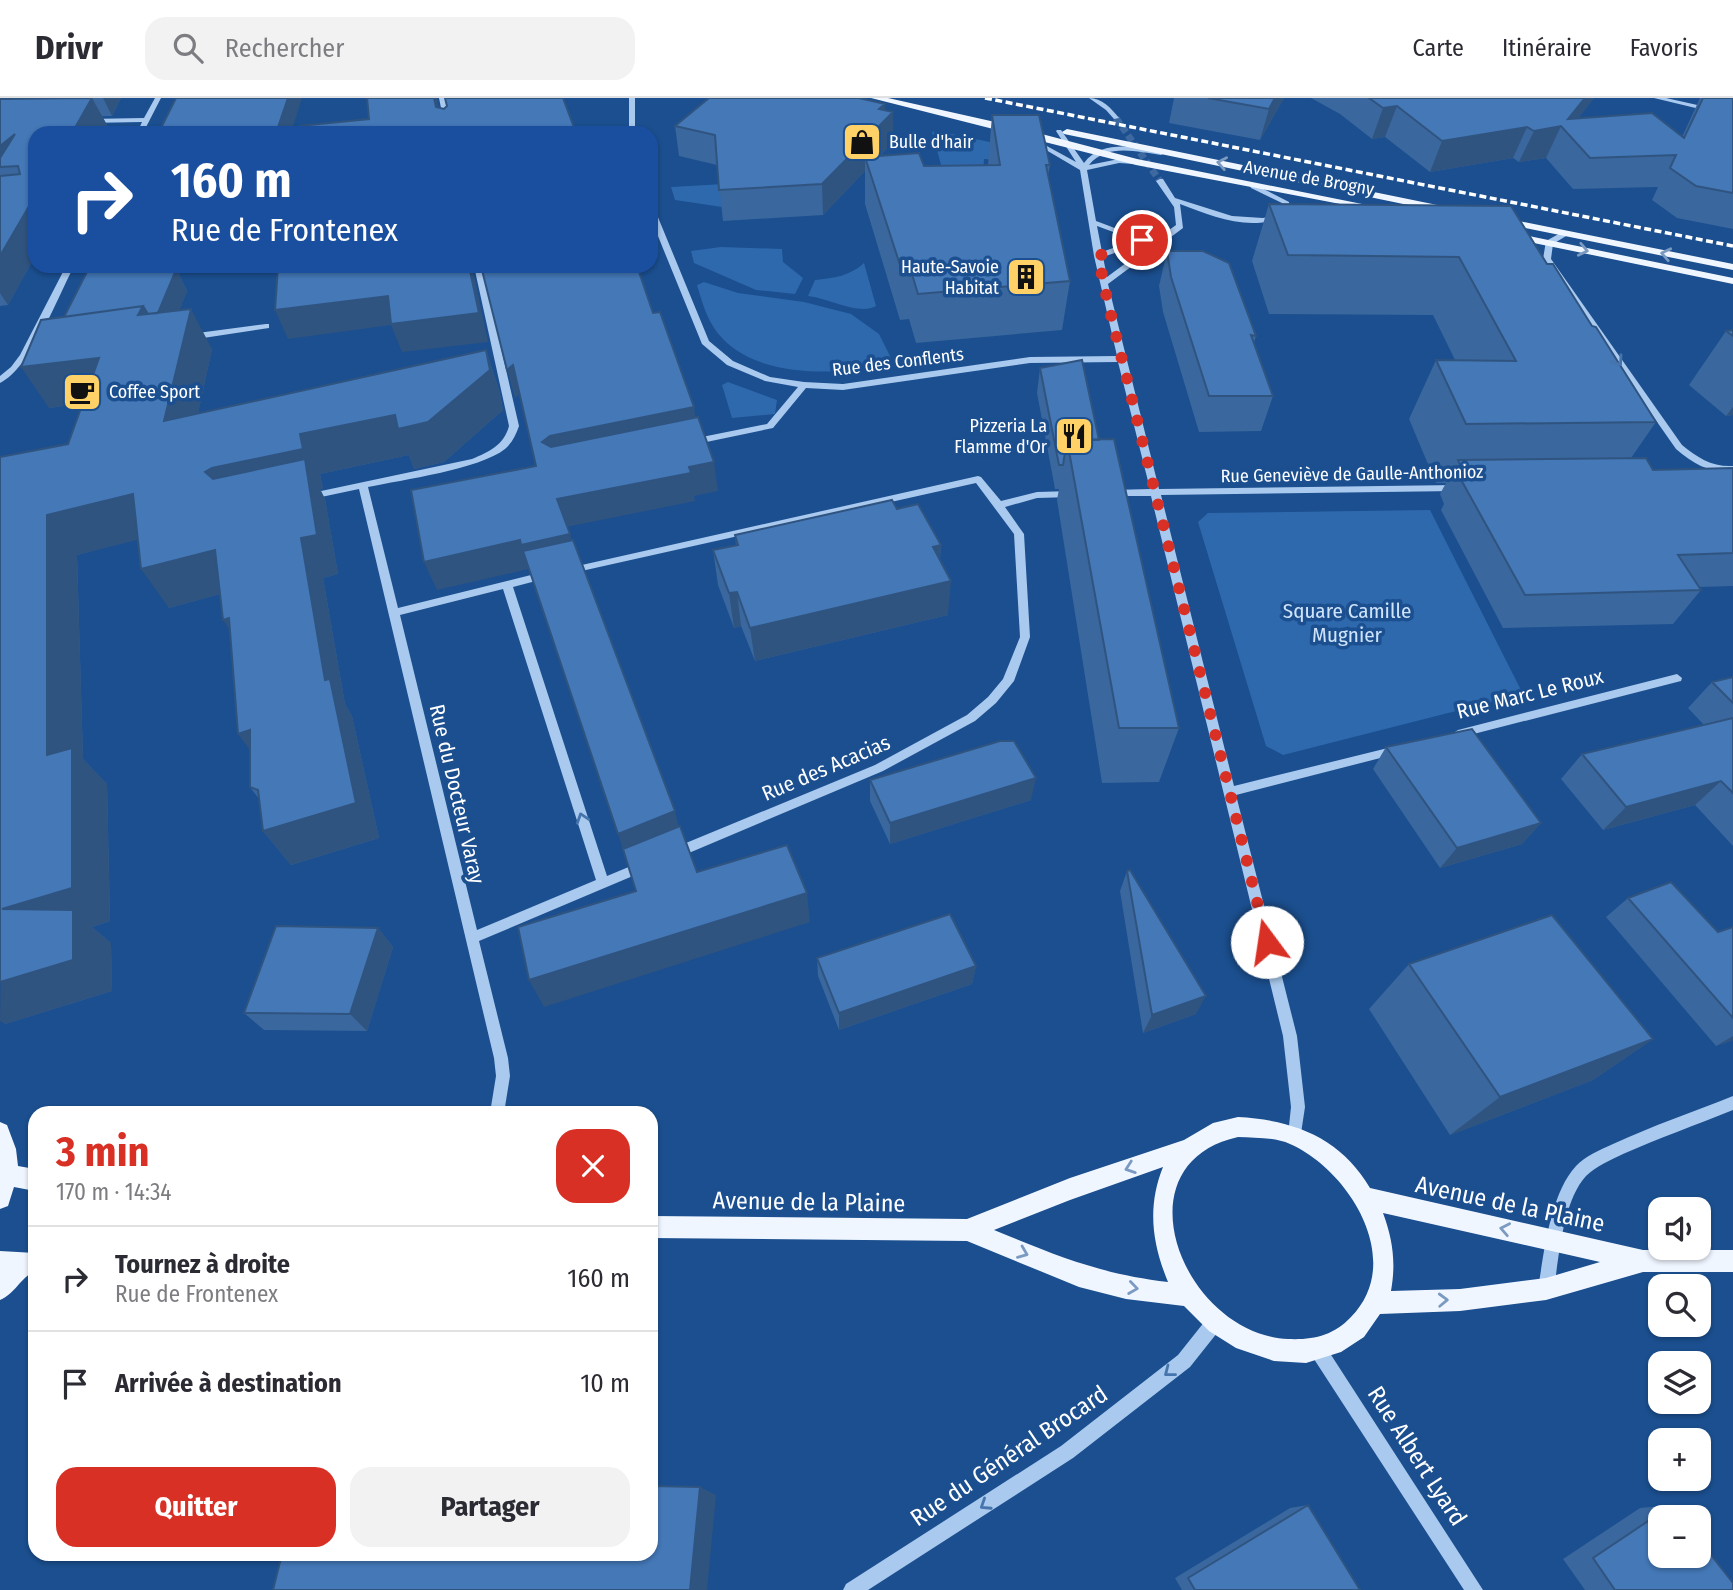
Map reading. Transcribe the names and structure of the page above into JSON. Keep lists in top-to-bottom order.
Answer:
{
  "streets": {
    "main road": ["Avenue de Brogny", "Avenue de la Plaine"],
    "street": [
      "Rue des Conflents",
      "Rue Geneviève de Gaulle-Anthonioz",
      "Rue Marc Le Roux",
      "Rue des Acacias",
      "Rue du Docteur Varay",
      "Rue du Général Brocard",
      "Rue Albert Lyard"
    ]
  },
  "crossings": [
    ["Rue des Acacias", "Rue du Docteur Varay"],
    ["Avenue de la Plaine", "Rue du Général Brocard"],
    ["Avenue de la Plaine", "Rue Albert Lyard"],
    ["Rue du Général Brocard", "Rue Albert Lyard"]
  ],
  "one_way": ["Rue du Général Brocard"],
  "parks": ["Square Camille Mugnier"],
  "places": {
    "shop": ["Bulle d'hair"],
    "building": ["Haute-Savoie Habitat"],
    "cafe": ["Coffee Sport"],
    "restaurant": ["Pizzeria La Flamme d'Or"]
  },
  "page": {
    "header": "Drivr",
    "search": "Rechercher",
    "nav": ["Carte", "Itinéraire", "Favoris"],
    "turn": ["160 m", "Rue de Frontenex"],
    "heading": ["3 min", "170 m · 14:34"],
    "map_buttons": ["+", "−"],
    "list": [
      {
        "name": "Tournez à droite",
        "note": "Rue de Frontenex",
        "value": "160 m"
      },
      {
        "name": "Arrivée à destination",
        "value": "10 m"
      }
    ],
    "buttons": ["Quitter", "Partager"]
  }
}
